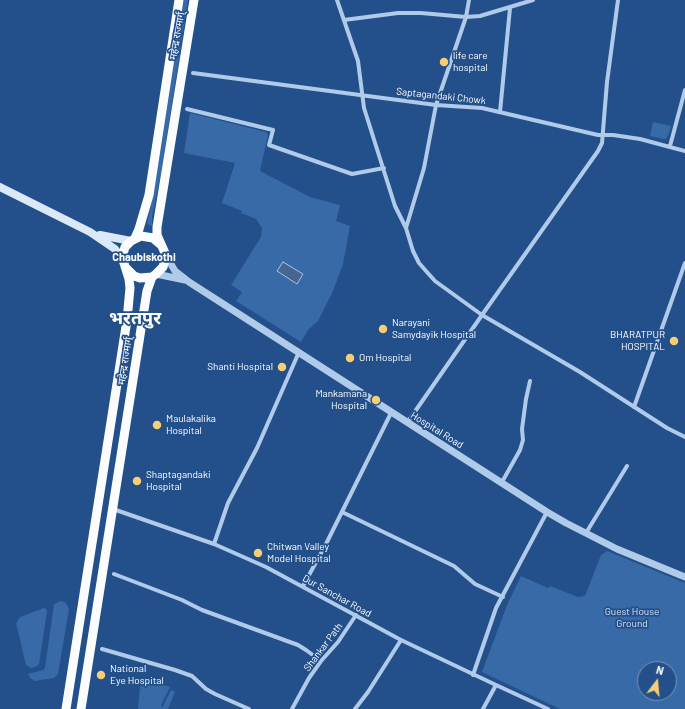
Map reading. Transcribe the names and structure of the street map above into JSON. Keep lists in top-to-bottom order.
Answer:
{
  "streets": {
    "highway": ["महेन्द्र राज्मार्ग्"],
    "street": [
      "Saptagandaki Chowk",
      "Hospital Road",
      "Dur Sanchar Road",
      "Shankar Path"
    ]
  },
  "crossings": [
    ["महेन्द्र राज्मार्ग्", "Hospital Road"],
    ["महेन्द्र राज्मार्ग्", "Dur Sanchar Road"],
    ["Dur Sanchar Road", "Shankar Path"]
  ],
  "districts": ["Chaubiskothi", "भरतपुर"],
  "parks": ["Guest House Ground"],
  "places": [
    "life care hospital",
    "Narayani Samydayik Hospital",
    "BHARATPUR HOSPITAL",
    "Om Hospital",
    "Shanti Hospital",
    "Mankamana Hospital",
    "Maulakalika Hospital",
    "Shaptagandaki Hospital",
    "Chitwan Valley Model Hospital",
    "National Eye Hospital"
  ],
  "north": "top"
}
